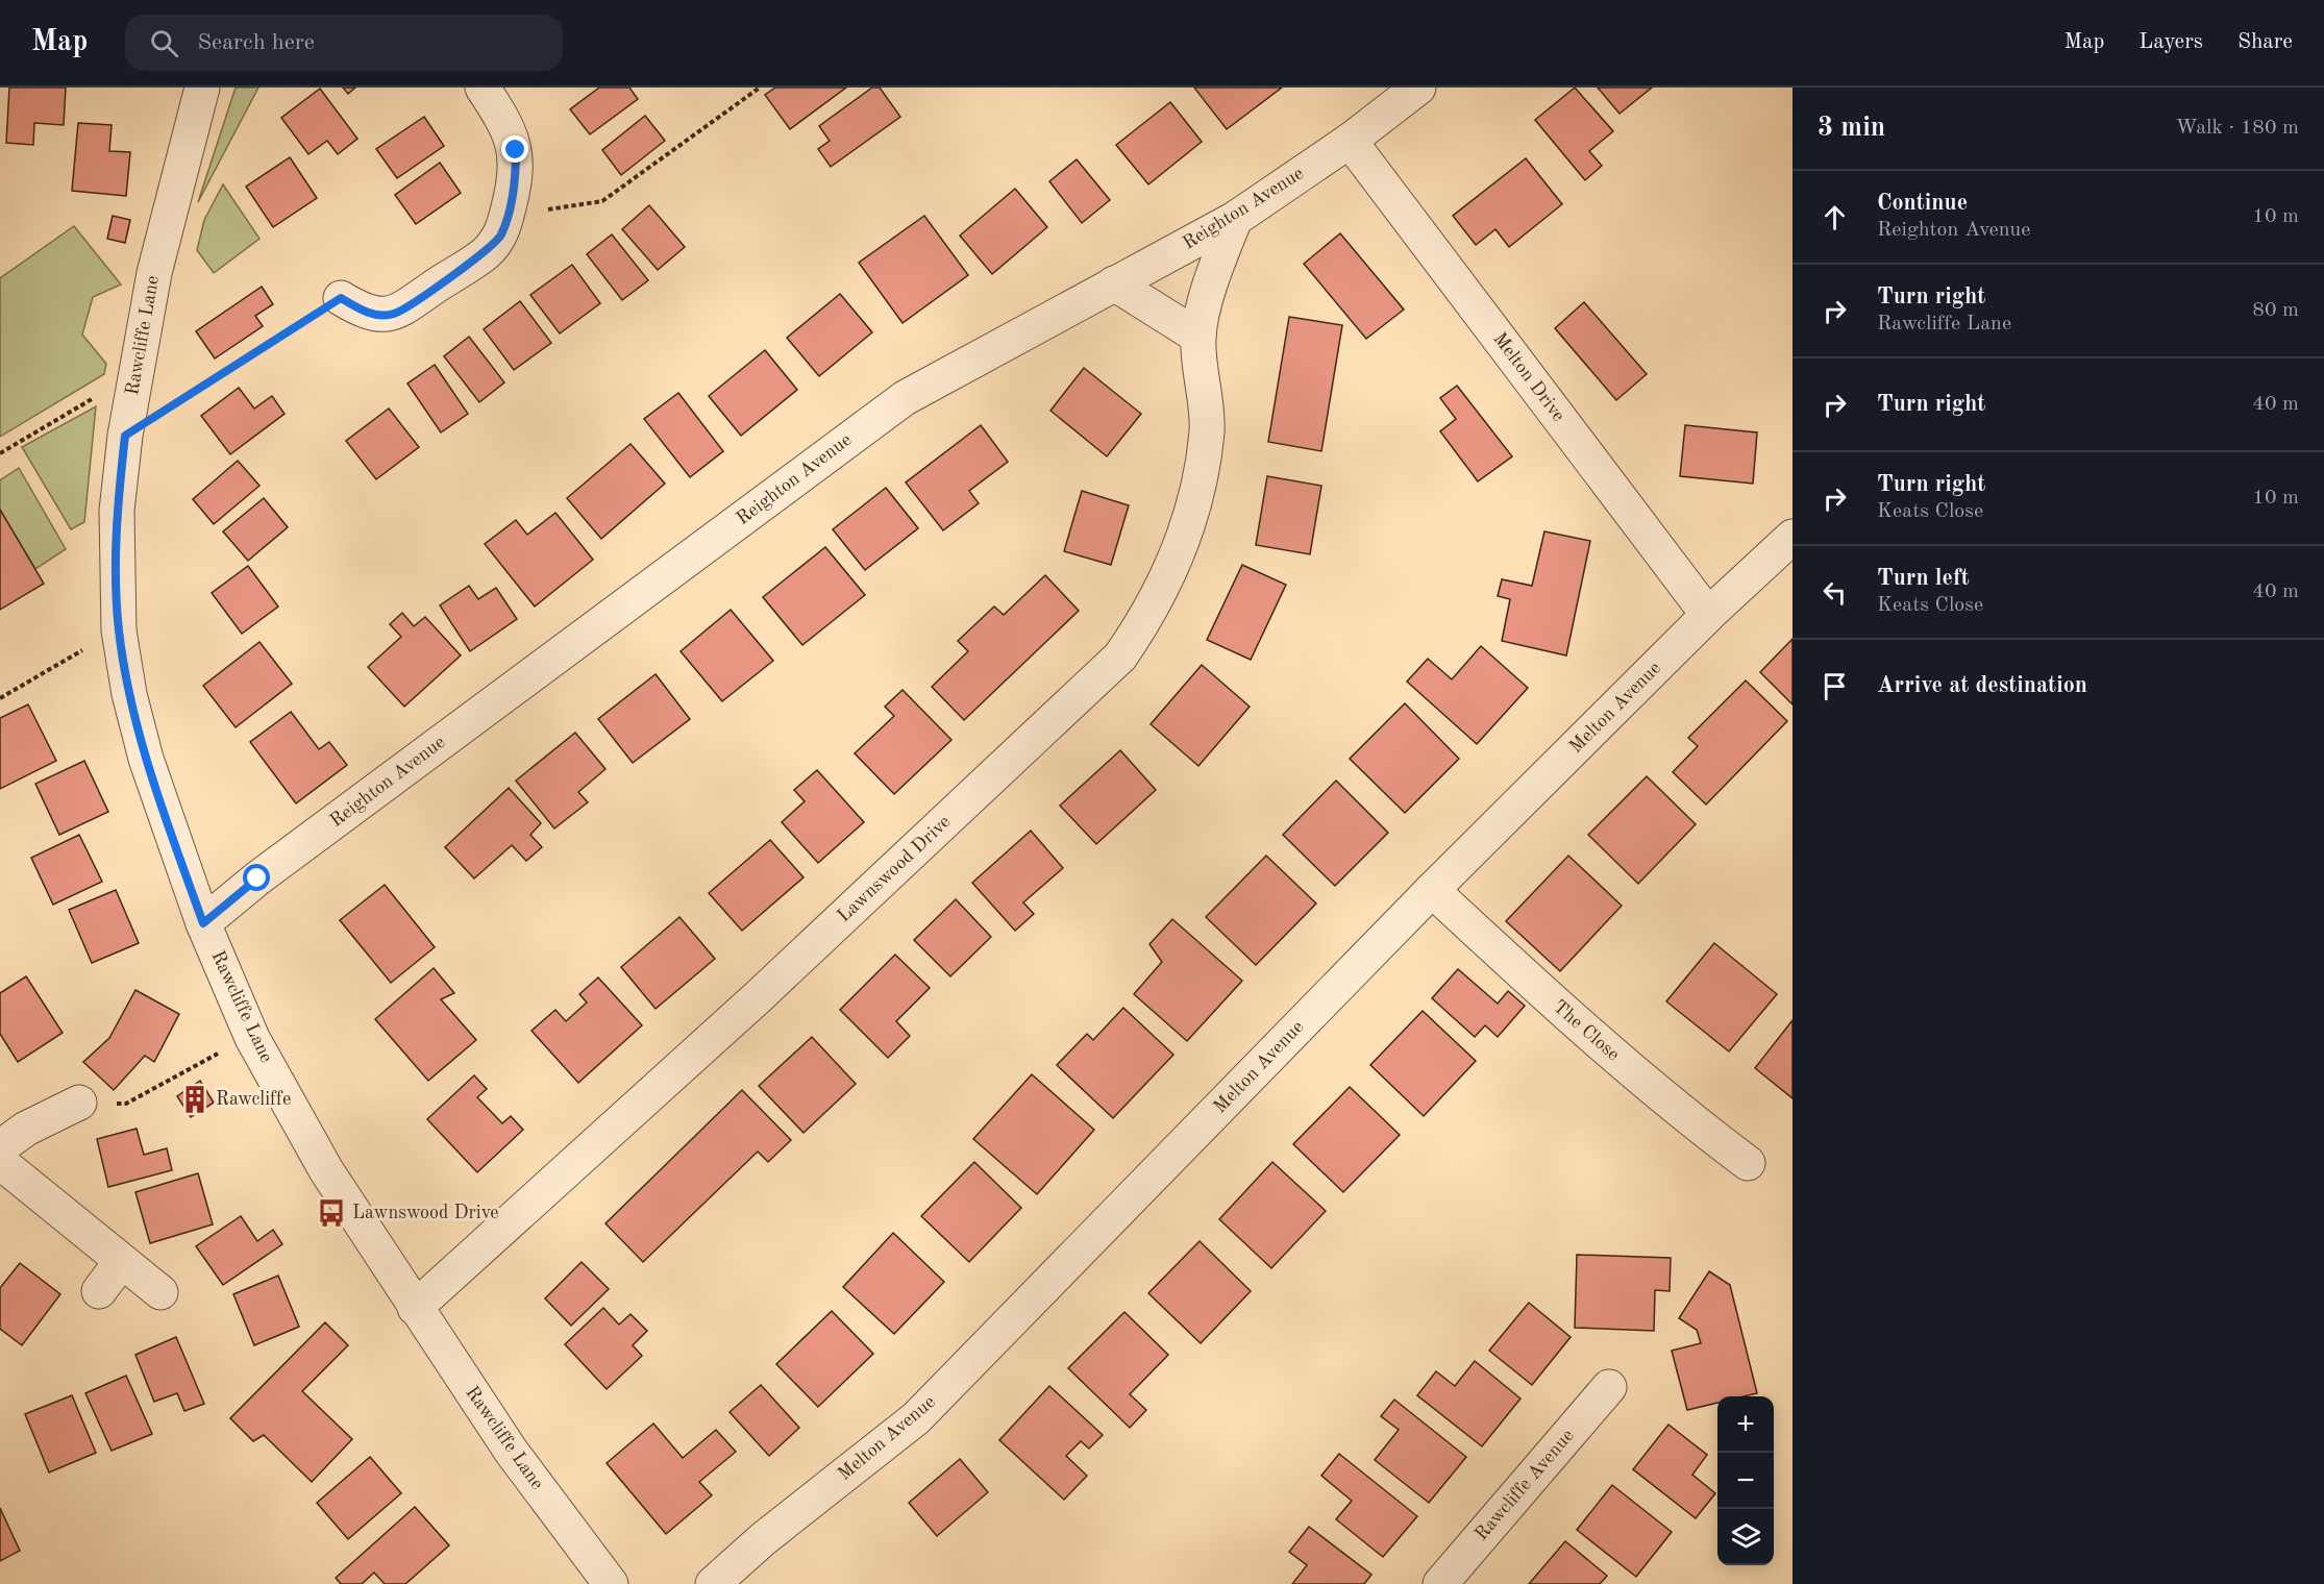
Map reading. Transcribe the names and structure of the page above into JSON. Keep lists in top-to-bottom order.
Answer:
{
  "streets": {
    "street": [
      "Reighton Avenue",
      "Rawcliffe Lane",
      "Melton Drive",
      "Melton Avenue",
      "Lawnswood Drive",
      "The Close",
      "Rawcliffe Avenue"
    ]
  },
  "crossings": [
    ["Reighton Avenue", "Rawcliffe Lane"],
    ["Reighton Avenue", "Melton Drive"],
    ["Reighton Avenue", "Lawnswood Drive"],
    ["Rawcliffe Lane", "Lawnswood Drive"],
    ["Melton Drive", "Melton Avenue"],
    ["Melton Avenue", "The Close"]
  ],
  "places": {
    "building": ["Rawcliffe"],
    "bus stop": ["Lawnswood Drive"]
  },
  "page": {
    "header": "Map",
    "search": "Search here",
    "nav": ["Map", "Layers", "Share"],
    "heading": ["3 min", "Walk · 180 m"],
    "list": [
      ["Continue", "Reighton Avenue", "10 m"],
      ["Turn right", "Rawcliffe Lane", "80 m"],
      ["Turn right", "40 m"],
      ["Turn right", "Keats Close", "10 m"],
      ["Turn left", "Keats Close", "40 m"],
      "Arrive at destination"
    ],
    "map_buttons": ["+", "−"]
  }
}
